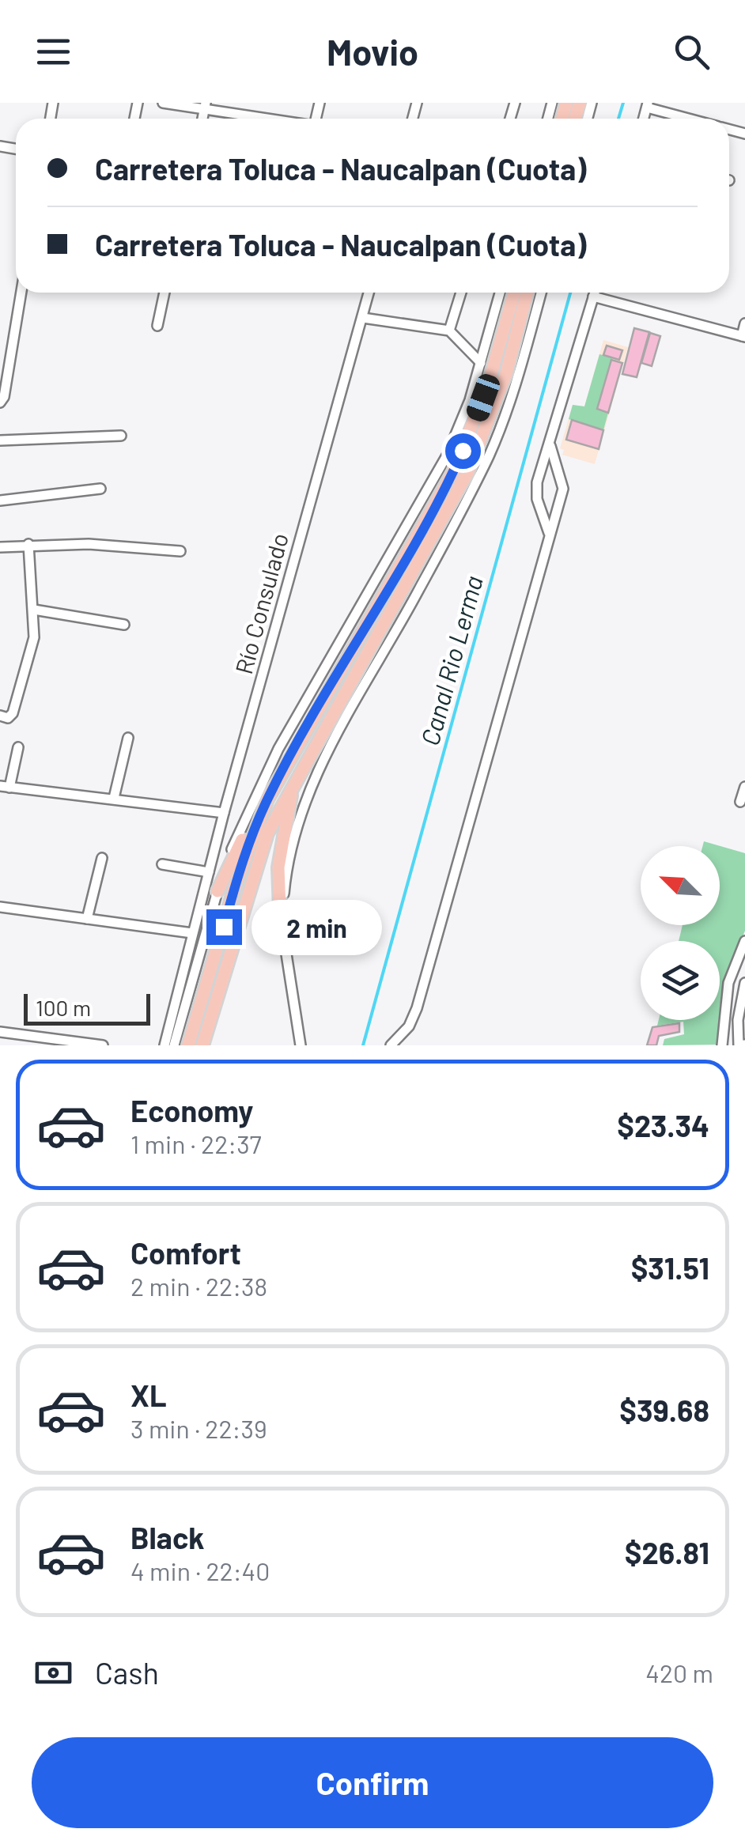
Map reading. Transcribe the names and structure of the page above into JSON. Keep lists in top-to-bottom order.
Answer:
{
  "streets": {
    "street": ["Río Consulado"]
  },
  "water": ["Canal Rio Lerma"],
  "scale_bar": "100 m",
  "north": "top left",
  "page": {
    "header": "Movio",
    "banner": ["Carretera Toluca - Naucalpan (Cuota)", "Carretera Toluca - Naucalpan (Cuota)"],
    "bubble": "2 min",
    "scale": "100 m",
    "list": [
      {
        "name": "Economy",
        "note": "1 min · 22:37",
        "value": "$23.34"
      },
      {
        "name": "Comfort",
        "note": "2 min · 22:38",
        "value": "$31.51"
      },
      {
        "name": "XL",
        "note": "3 min · 22:39",
        "value": "$39.68"
      },
      {
        "name": "Black",
        "note": "4 min · 22:40",
        "value": "$26.81"
      }
    ],
    "pay": ["Cash", "420 m"],
    "buttons": "Confirm"
  }
}
